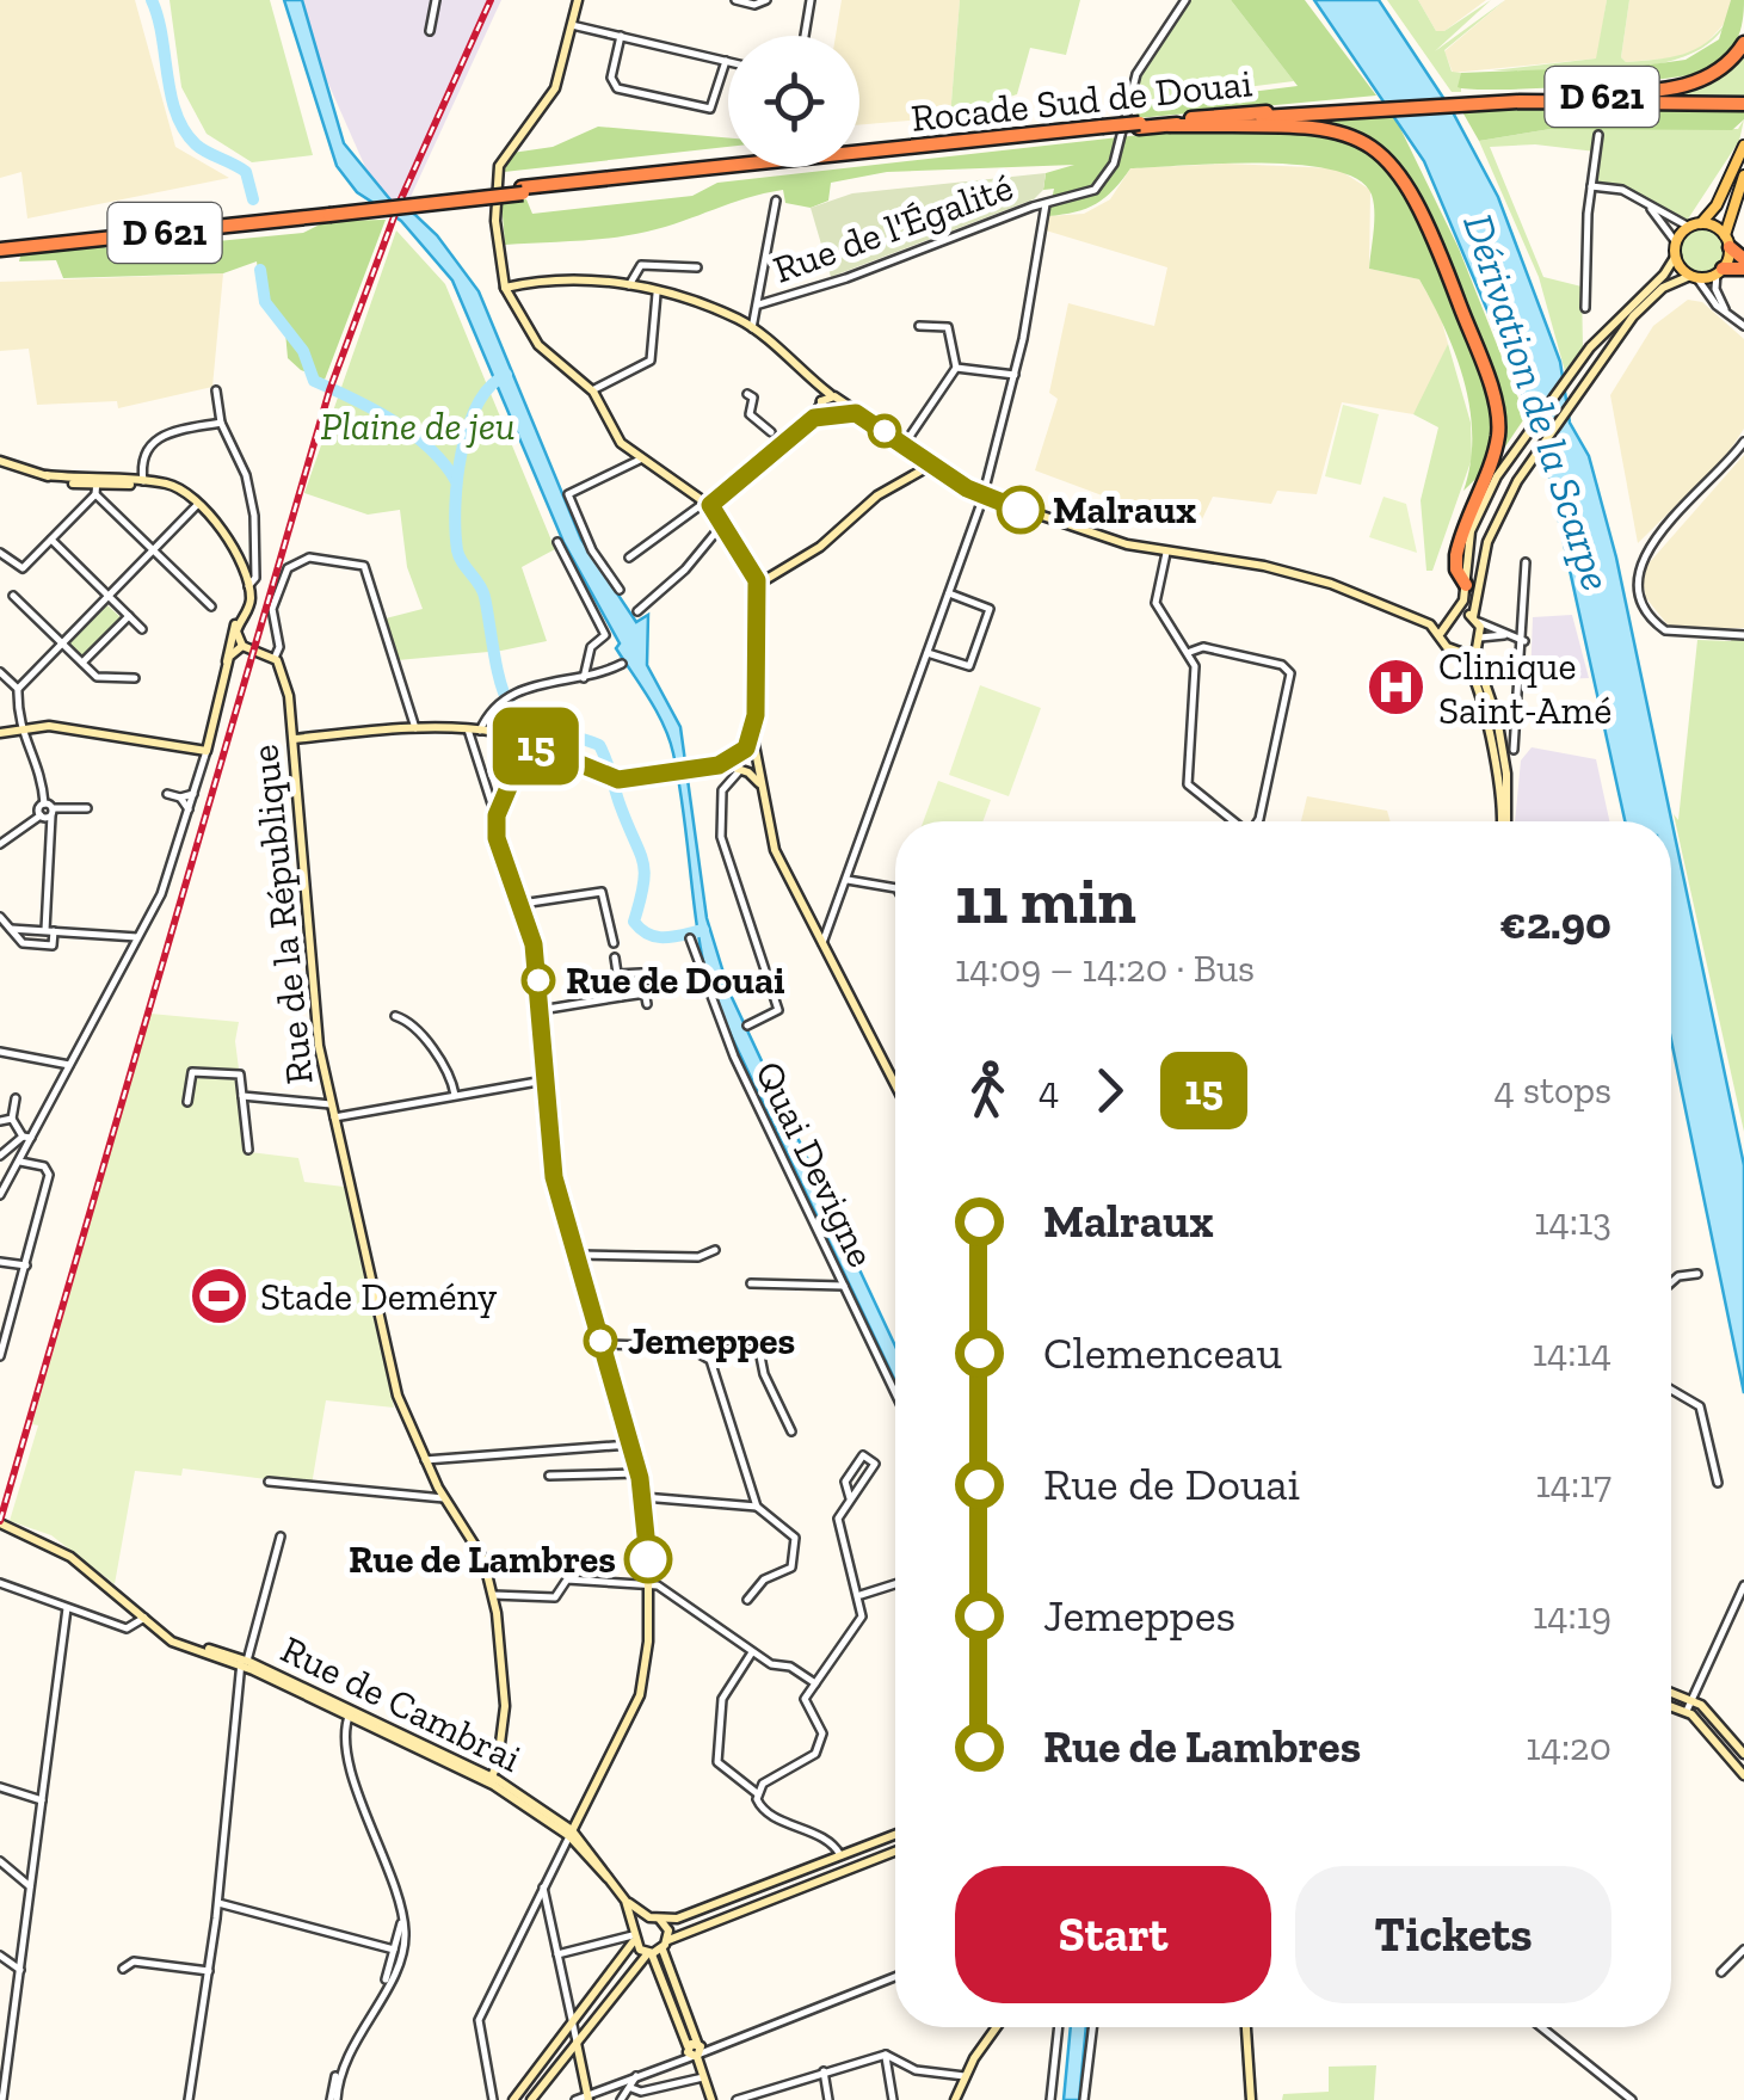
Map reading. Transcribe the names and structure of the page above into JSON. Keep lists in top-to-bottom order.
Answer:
{
  "streets": {
    "highway": ["D 621", "Rocade Sud de Douai"],
    "street": [
      "Rue de l'Égalité",
      "Rue de la République",
      "Quai Devigne",
      "Rue de Cambrai"
    ]
  },
  "crossings": [
    ["Rue de la République", "Rue de Cambrai"]
  ],
  "water": ["Dérivation de la Scarpe"],
  "parks": ["Plaine de jeu"],
  "places": {
    "other": [
      "Malraux",
      "Rue de Douai",
      "Jemeppes",
      "Rue de Lambres"
    ],
    "hospital": ["Clinique Saint-Amé"],
    "sports": ["Stade Demény"]
  },
  "lines": ["bus line 15"],
  "page": {
    "on_map": "15",
    "heading": ["11 min", "14:09 – 14:20 · Bus", "€2.90"],
    "legs": ["4", "15", "4 stops"],
    "list": [
      {
        "name": "Malraux",
        "value": "14:13"
      },
      {
        "name": "Clemenceau",
        "value": "14:14"
      },
      {
        "name": "Rue de Douai",
        "value": "14:17"
      },
      {
        "name": "Jemeppes",
        "value": "14:19"
      },
      {
        "name": "Rue de Lambres",
        "value": "14:20"
      }
    ],
    "buttons": ["Start", "Tickets"]
  }
}
